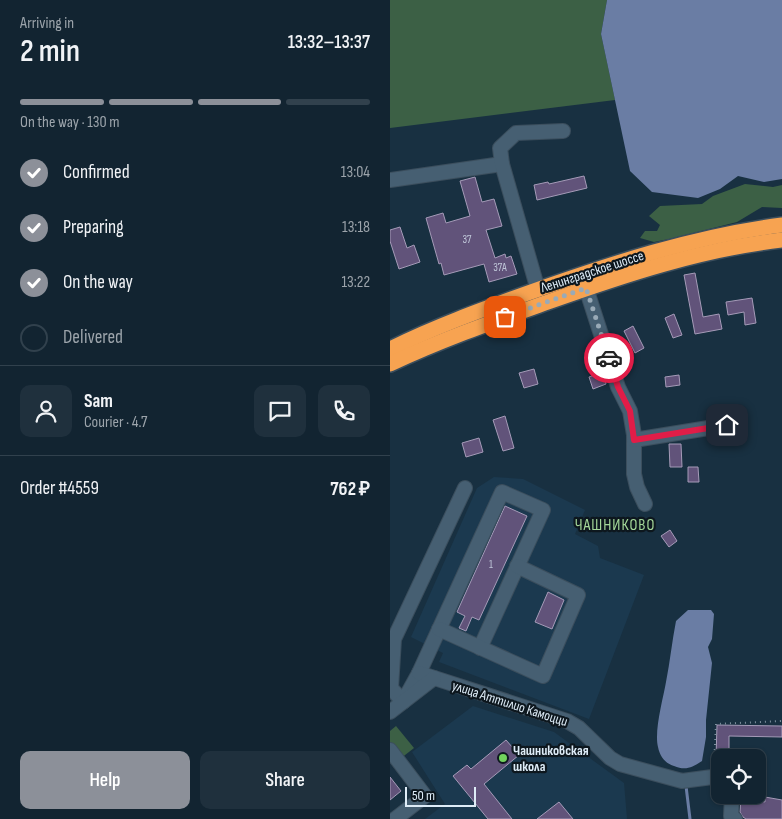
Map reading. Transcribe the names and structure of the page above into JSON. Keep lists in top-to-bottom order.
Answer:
{
  "streets": {
    "highway": ["Ленинградское шоссе"],
    "street": ["улица Аттилио Камоцци"]
  },
  "districts": ["ЧАШНИКОВО"],
  "places": ["Чашниковская школа"],
  "house_numbers": ["37", "37А", "1"],
  "scale_bar": "50 m",
  "page": {
    "heading": ["2 min", "Arriving in", "13:32–13:37"],
    "panel": [
      "Sam",
      "Courier · 4.7",
      "Order #4559",
      "762 ₽"
    ],
    "bar": "On the way · 130 m",
    "list": [
      ["Confirmed", "13:04"],
      ["Preparing", "13:18"],
      ["On the way", "13:22"],
      "Delivered"
    ],
    "buttons": ["Help", "Share"],
    "scale": "50 m"
  }
}
